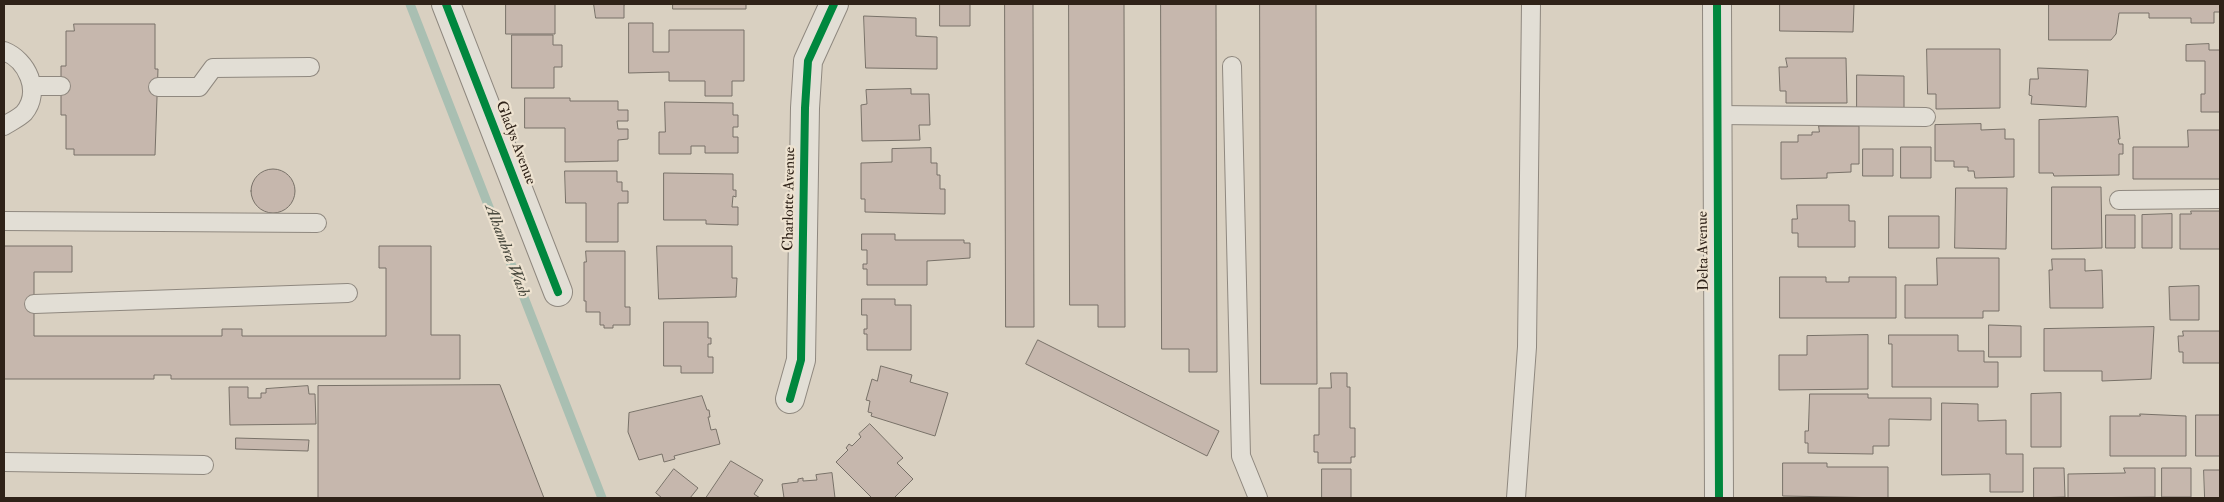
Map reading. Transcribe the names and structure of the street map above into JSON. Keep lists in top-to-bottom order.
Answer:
{
  "streets": {
    "street": ["Gladys Avenue", "Charlotte Avenue", "Delta Avenue"]
  },
  "water": ["Alhambra Wash"]
}
